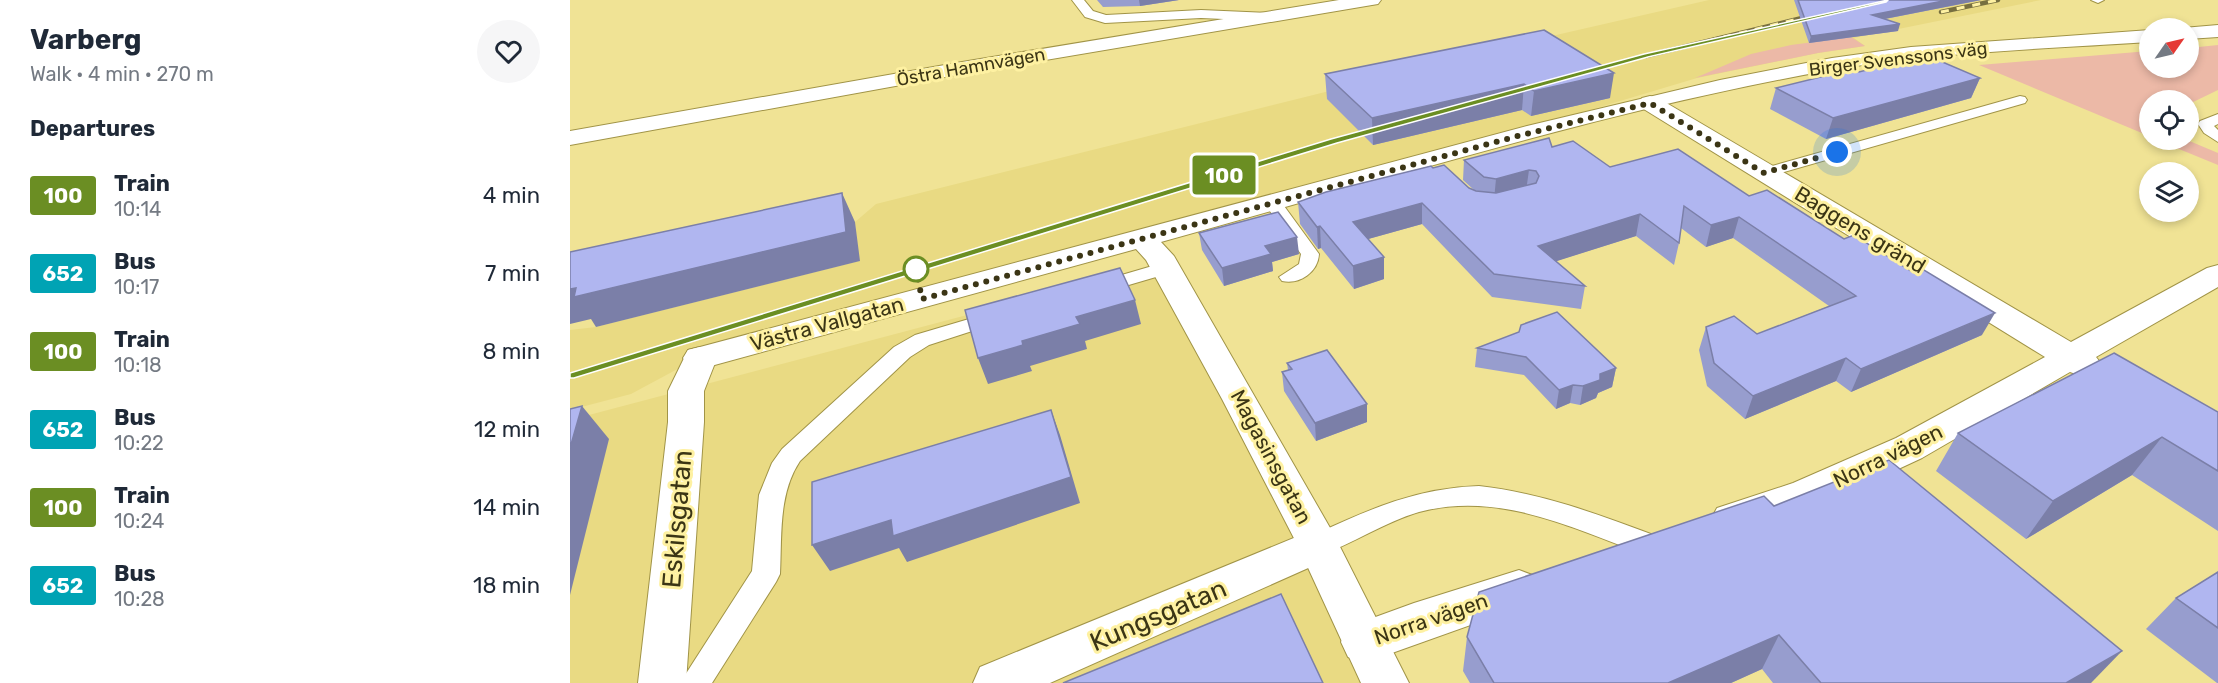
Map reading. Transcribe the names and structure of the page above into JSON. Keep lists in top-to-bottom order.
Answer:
{
  "streets": {
    "street": [
      "Birger Svenssons väg",
      "Östra Hamnvägen",
      "Baggens gränd",
      "Västra Vallgatan",
      "Norra vägen",
      "Magasinsgatan",
      "Eskilsgatan",
      "Kungsgatan"
    ]
  },
  "crossings": [
    ["Birger Svenssons väg", "Baggens gränd"],
    ["Birger Svenssons väg", "Västra Vallgatan"],
    ["Baggens gränd", "Västra Vallgatan"],
    ["Baggens gränd", "Norra vägen"],
    ["Västra Vallgatan", "Magasinsgatan"],
    ["Västra Vallgatan", "Eskilsgatan"],
    ["Norra vägen", "Magasinsgatan"],
    ["Magasinsgatan", "Kungsgatan"]
  ],
  "north": "top right",
  "page": {
    "heading": [
      ["Varberg", "Walk · 4 min · 270 m"],
      "Departures"
    ],
    "on_map": "100",
    "list": [
      {
        "mark": "100",
        "name": "Train",
        "note": "10:14",
        "value": "4 min"
      },
      {
        "mark": "652",
        "name": "Bus",
        "note": "10:17",
        "value": "7 min"
      },
      {
        "mark": "100",
        "name": "Train",
        "note": "10:18",
        "value": "8 min"
      },
      {
        "mark": "652",
        "name": "Bus",
        "note": "10:22",
        "value": "12 min"
      },
      {
        "mark": "100",
        "name": "Train",
        "note": "10:24",
        "value": "14 min"
      },
      {
        "mark": "652",
        "name": "Bus",
        "note": "10:28",
        "value": "18 min"
      }
    ]
  }
}
